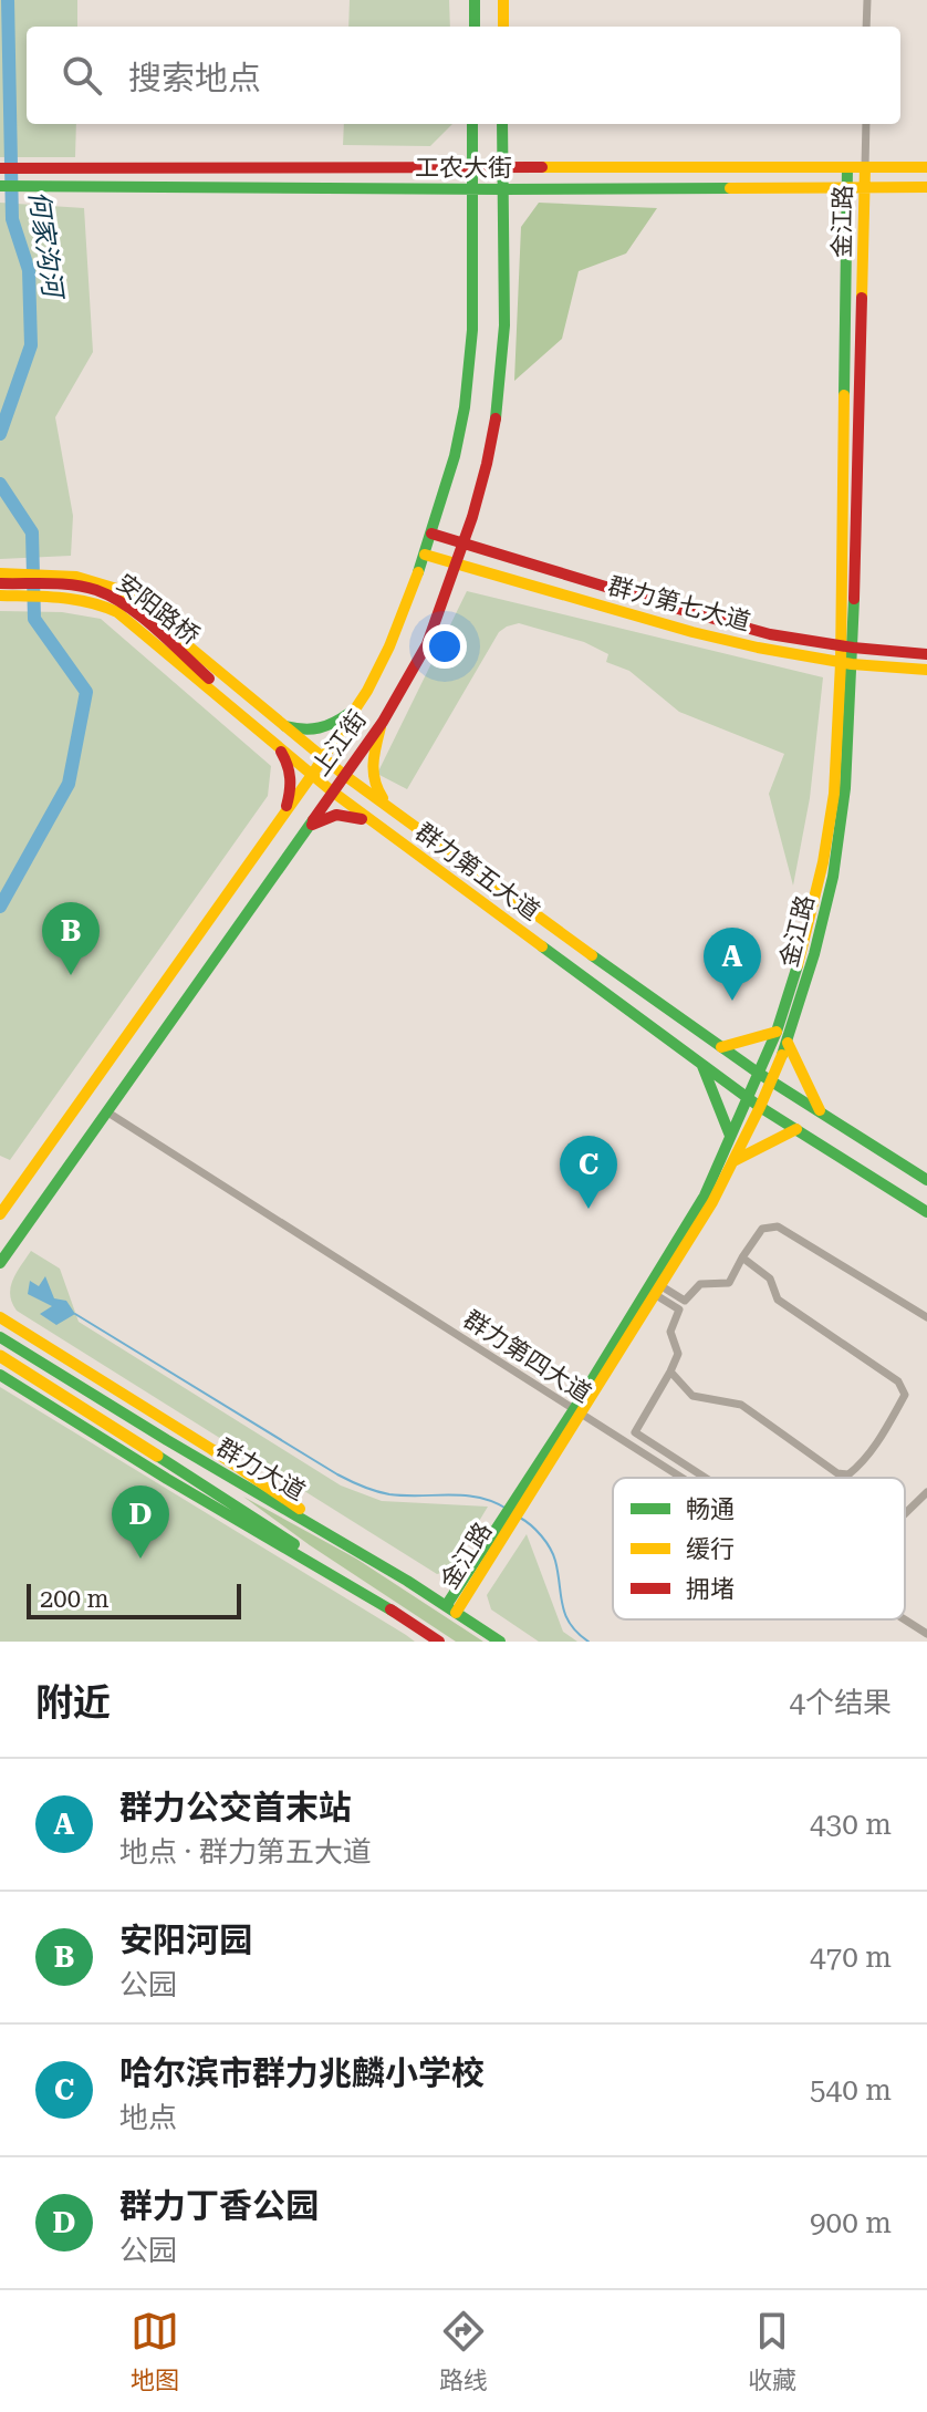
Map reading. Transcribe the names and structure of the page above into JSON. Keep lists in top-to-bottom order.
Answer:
{
  "streets": {
    "main road": [
      "工农大街",
      "金江路",
      "群力第七大道",
      "安阳路桥",
      "上江街",
      "群力第五大道",
      "群力大道"
    ],
    "street": ["群力第四大道"]
  },
  "crossings": [
    ["工农大街", "金江路"],
    ["工农大街", "上江街"],
    ["金江路", "群力第七大道"],
    ["金江路", "群力第五大道"],
    ["金江路", "群力第四大道"],
    ["金江路", "群力大道"],
    ["群力第七大道", "上江街"],
    ["安阳路桥", "群力第五大道"],
    ["上江街", "群力第五大道"],
    ["上江街", "群力第四大道"]
  ],
  "water": ["何家沟河"],
  "legend": ["畅通", "缓行", "拥堵"],
  "scale_bar": "200 m",
  "page": {
    "search": "搜索地点",
    "pins": [
      "B",
      "A",
      "C",
      "D"
    ],
    "scale": "200 m",
    "heading": ["附近", "4个结果"],
    "list": [
      {
        "mark": "A",
        "name": "群力公交首末站",
        "note": "地点 · 群力第五大道",
        "value": "430 m"
      },
      {
        "mark": "B",
        "name": "安阳河园",
        "note": "公园",
        "value": "470 m"
      },
      {
        "mark": "C",
        "name": "哈尔滨市群力兆麟小学校",
        "note": "地点",
        "value": "540 m"
      },
      {
        "mark": "D",
        "name": "群力丁香公园",
        "note": "公园",
        "value": "900 m"
      }
    ],
    "nav": ["地图", "路线", "收藏"]
  }
}
